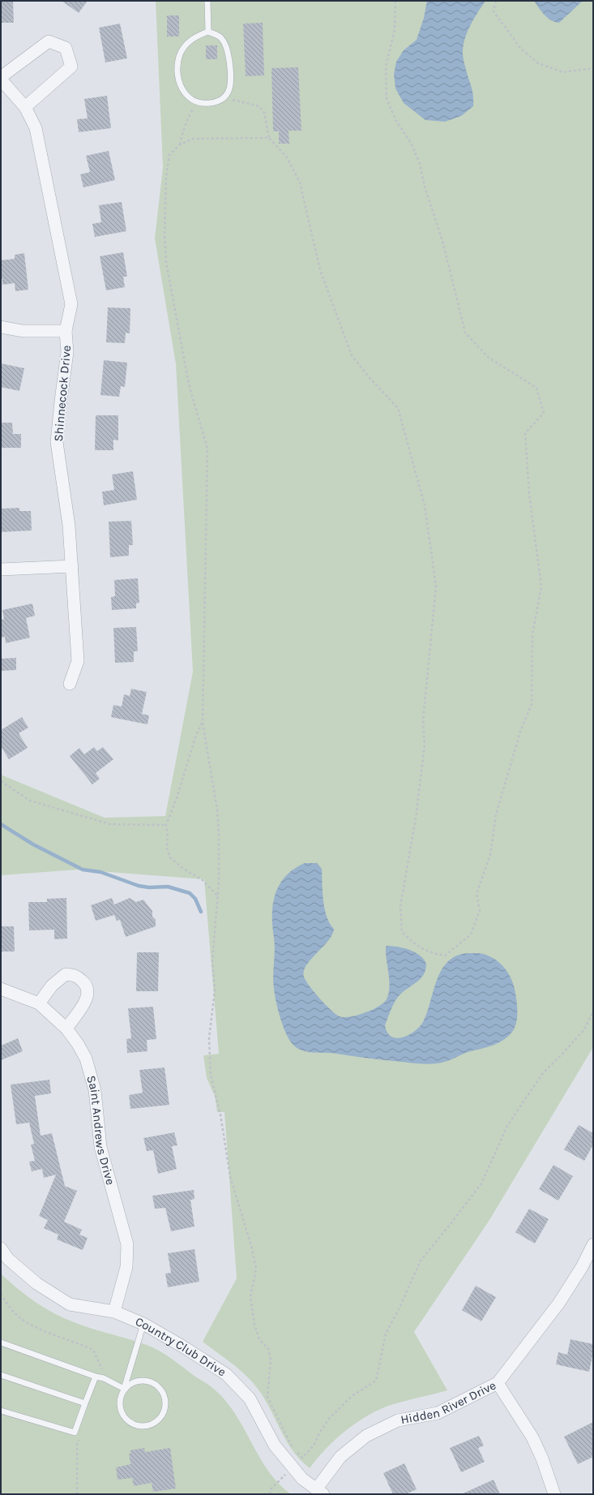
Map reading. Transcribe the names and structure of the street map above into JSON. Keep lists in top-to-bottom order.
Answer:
{
  "streets": {
    "street": [
      "Shinnecock Drive",
      "Saint Andrews Drive",
      "Country Club Drive",
      "Hidden River Drive"
    ]
  },
  "crossings": [
    ["Saint Andrews Drive", "Country Club Drive"],
    ["Country Club Drive", "Hidden River Drive"]
  ]
}
